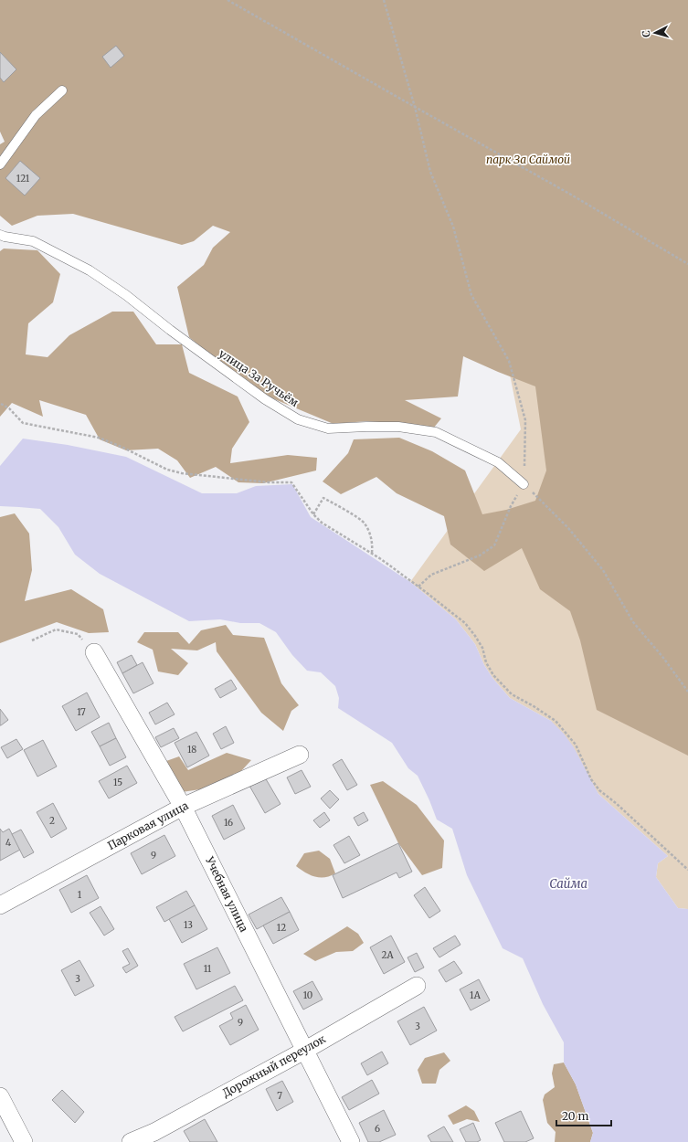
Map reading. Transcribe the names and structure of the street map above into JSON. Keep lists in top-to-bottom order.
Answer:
{
  "streets": {
    "street": ["Парковая улица", "Учебная улица", "Дорожный переулок"],
    "lane": ["улица За Ручьём"]
  },
  "crossings": [
    ["Парковая улица", "Учебная улица"],
    ["Учебная улица", "Дорожный переулок"]
  ],
  "water": ["Сайма"],
  "parks": ["парк За Саймой"],
  "house_numbers": [
    "121",
    "17",
    "18",
    "15",
    "2",
    "16",
    "4",
    "9",
    "1",
    "13",
    "12",
    "2А",
    "11",
    "3",
    "10",
    "1А",
    "9",
    "3",
    "7",
    "6"
  ],
  "scale_bar": "20 m",
  "north": "left"
}
